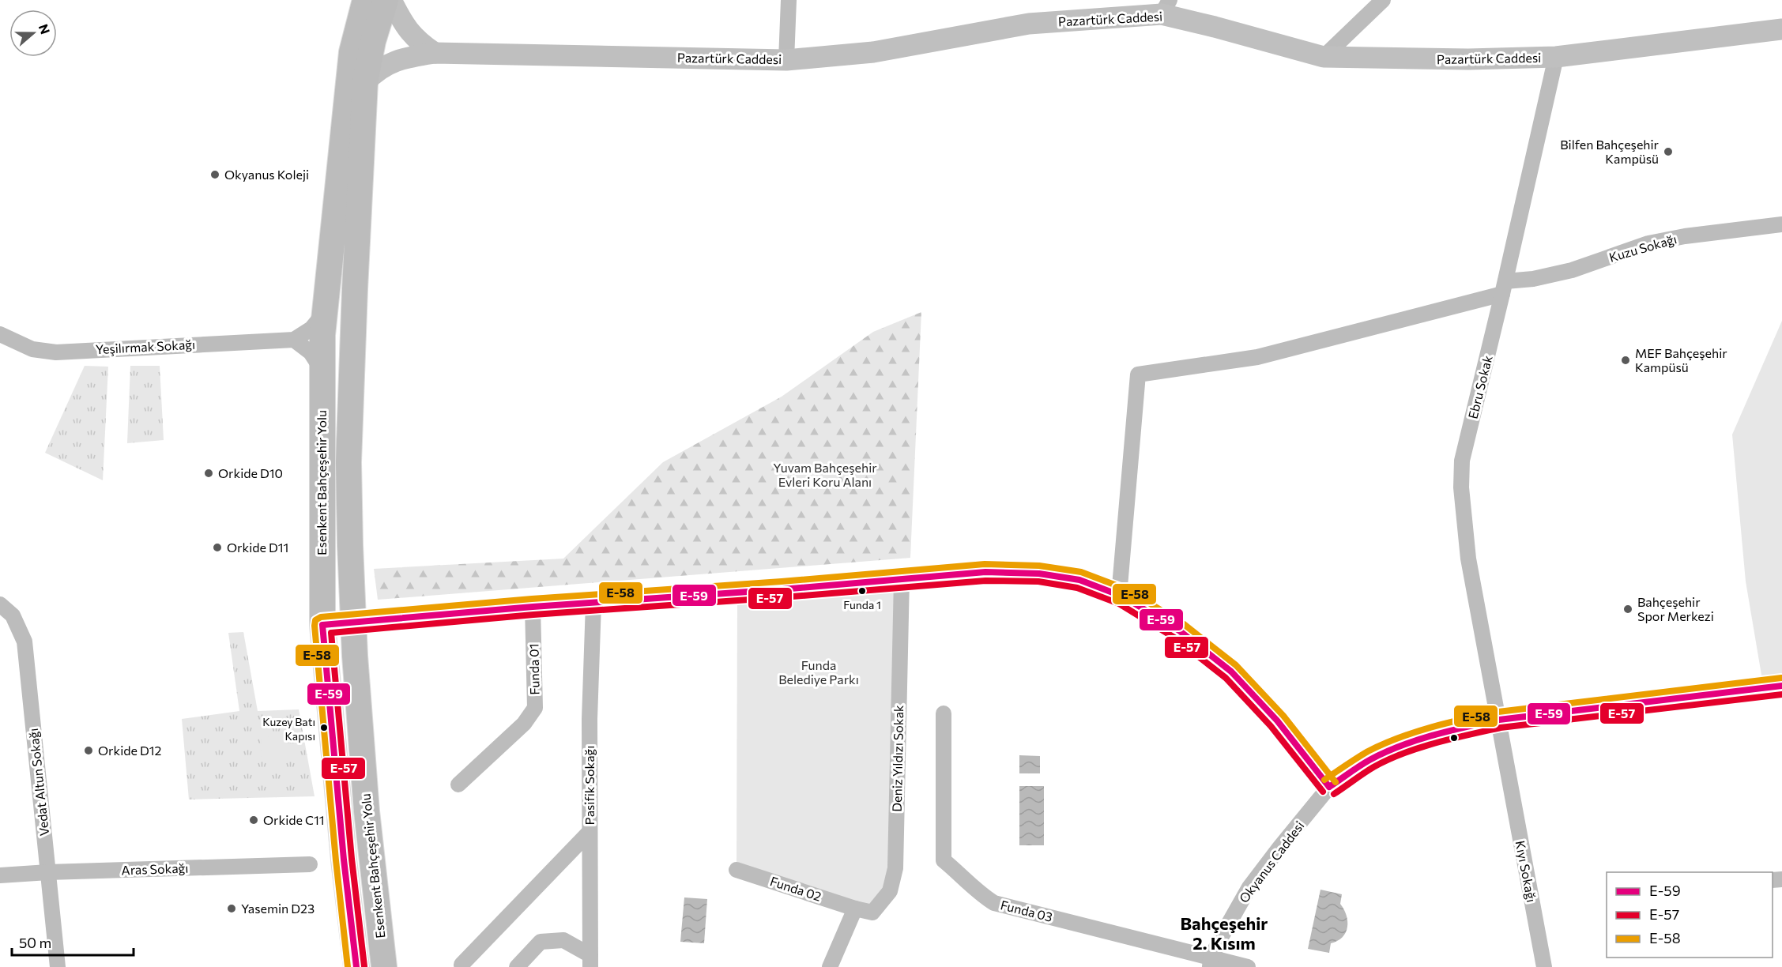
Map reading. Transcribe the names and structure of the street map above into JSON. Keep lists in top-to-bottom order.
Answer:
{
  "streets": {
    "main road": ["Esenkent Bahçeşehir Yolu"],
    "street": [
      "Pazartürk Caddesi",
      "Kuzu Sokağı",
      "Yeşilırmak Sokağı",
      "Ebru Sokak",
      "Funda 01",
      "Deniz Yıldızı Sokak",
      "Vedat Altun Sokağı",
      "Pasifik Sokağı",
      "Okyanus Caddesi",
      "Aras Sokağı",
      "Kıyı Sokağı",
      "Funda 02",
      "Funda 03"
    ]
  },
  "crossings": [
    ["Pazartürk Caddesi", "Ebru Sokak"],
    ["Pazartürk Caddesi", "Esenkent Bahçeşehir Yolu"],
    ["Kuzu Sokağı", "Ebru Sokak"],
    ["Ebru Sokak", "Okyanus Caddesi"],
    ["Ebru Sokak", "Kıyı Sokağı"],
    ["Deniz Yıldızı Sokak", "Funda 02"],
    ["Vedat Altun Sokağı", "Aras Sokağı"],
    ["Okyanus Caddesi", "Funda 03"]
  ],
  "districts": ["Bahçeşehir 2. Kısım"],
  "parks": ["Yuvam Bahçeşehir Evleri Koru Alanı", "Funda Belediye Parkı"],
  "places": [
    "Bilfen Bahçeşehir Kampüsü",
    "Okyanus Koleji",
    "MEF Bahçeşehir Kampüsü",
    "Orkide D10",
    "Orkide D11",
    "Funda 1",
    "Bahçeşehir Spor Merkezi",
    "Kuzey Batı Kapısı",
    "Orkide D12",
    "Orkide C11",
    "Yasemin D23"
  ],
  "lines": ["transit line E-58", "transit line E-59", "transit line E-57"],
  "legend": ["E-59", "E-57", "E-58"],
  "scale_bar": "50 m",
  "north": "right"
}
